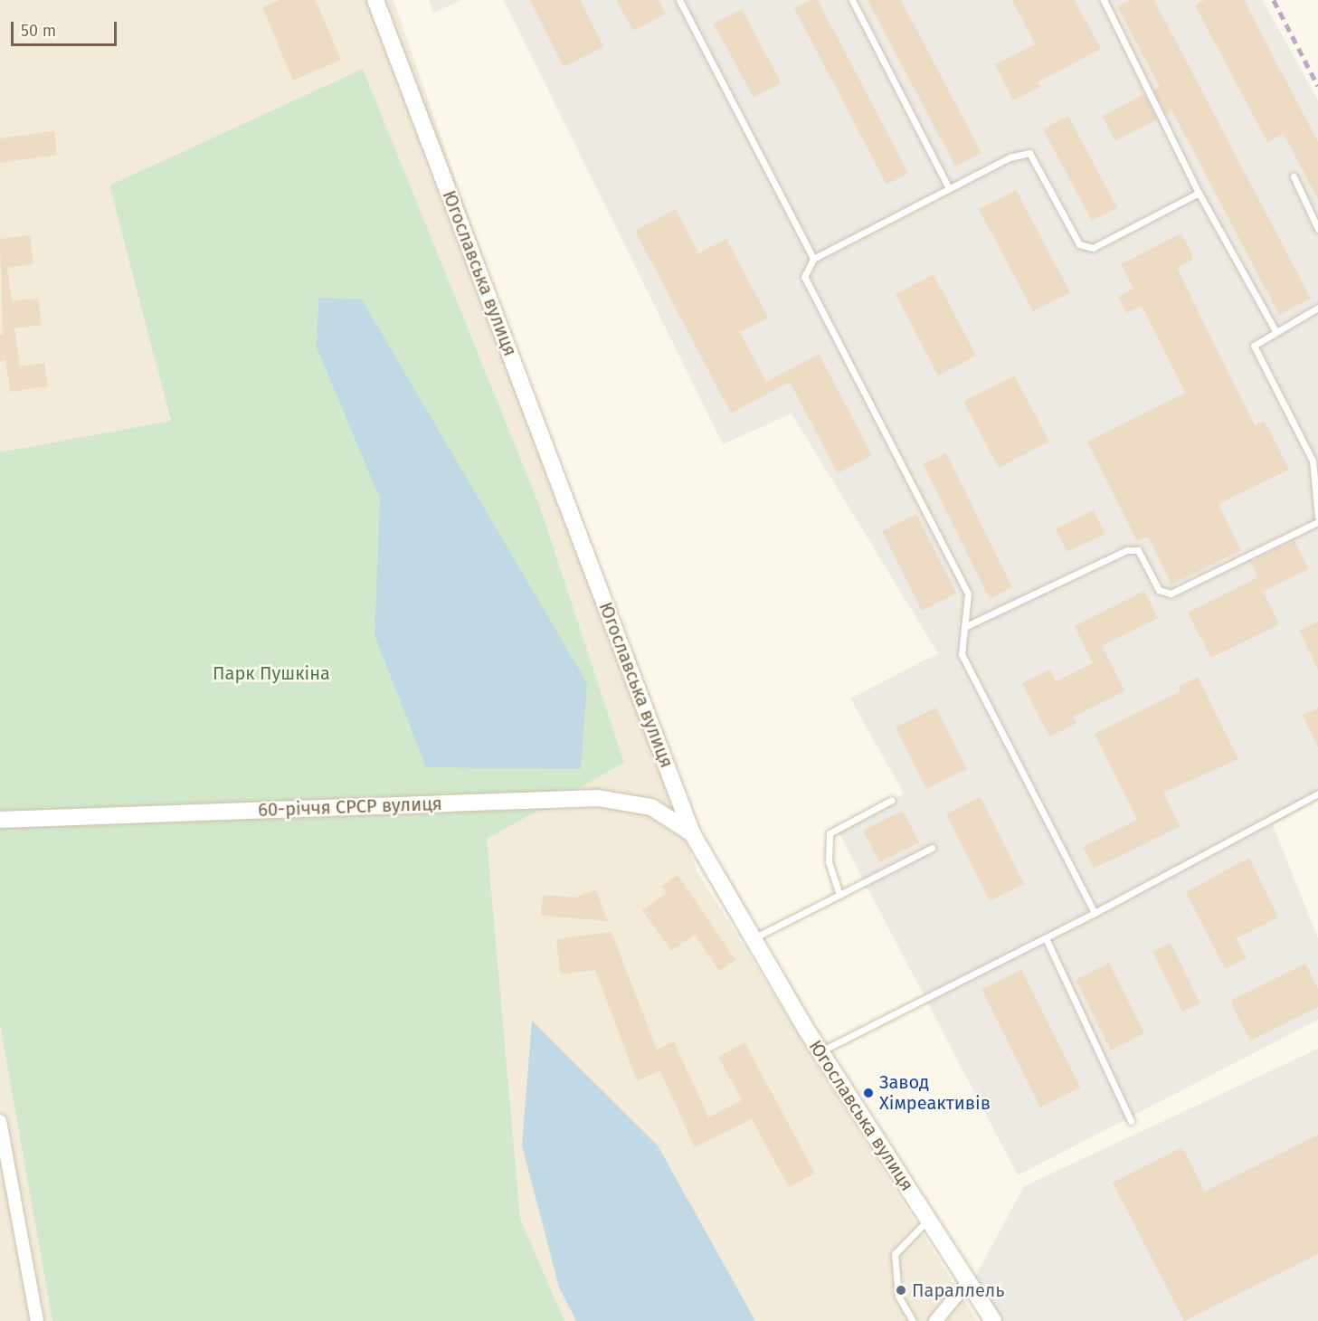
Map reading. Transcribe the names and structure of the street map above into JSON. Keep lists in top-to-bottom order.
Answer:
{
  "streets": {
    "main road": ["Югославська вулиця", "60-річчя СРСР вулиця"]
  },
  "crossings": [
    ["Югославська вулиця", "60-річчя СРСР вулиця"]
  ],
  "parks": ["Парк Пушкіна"],
  "places": ["Завод Хімреактивів", "Параллель"],
  "scale_bar": "50 m"
}
